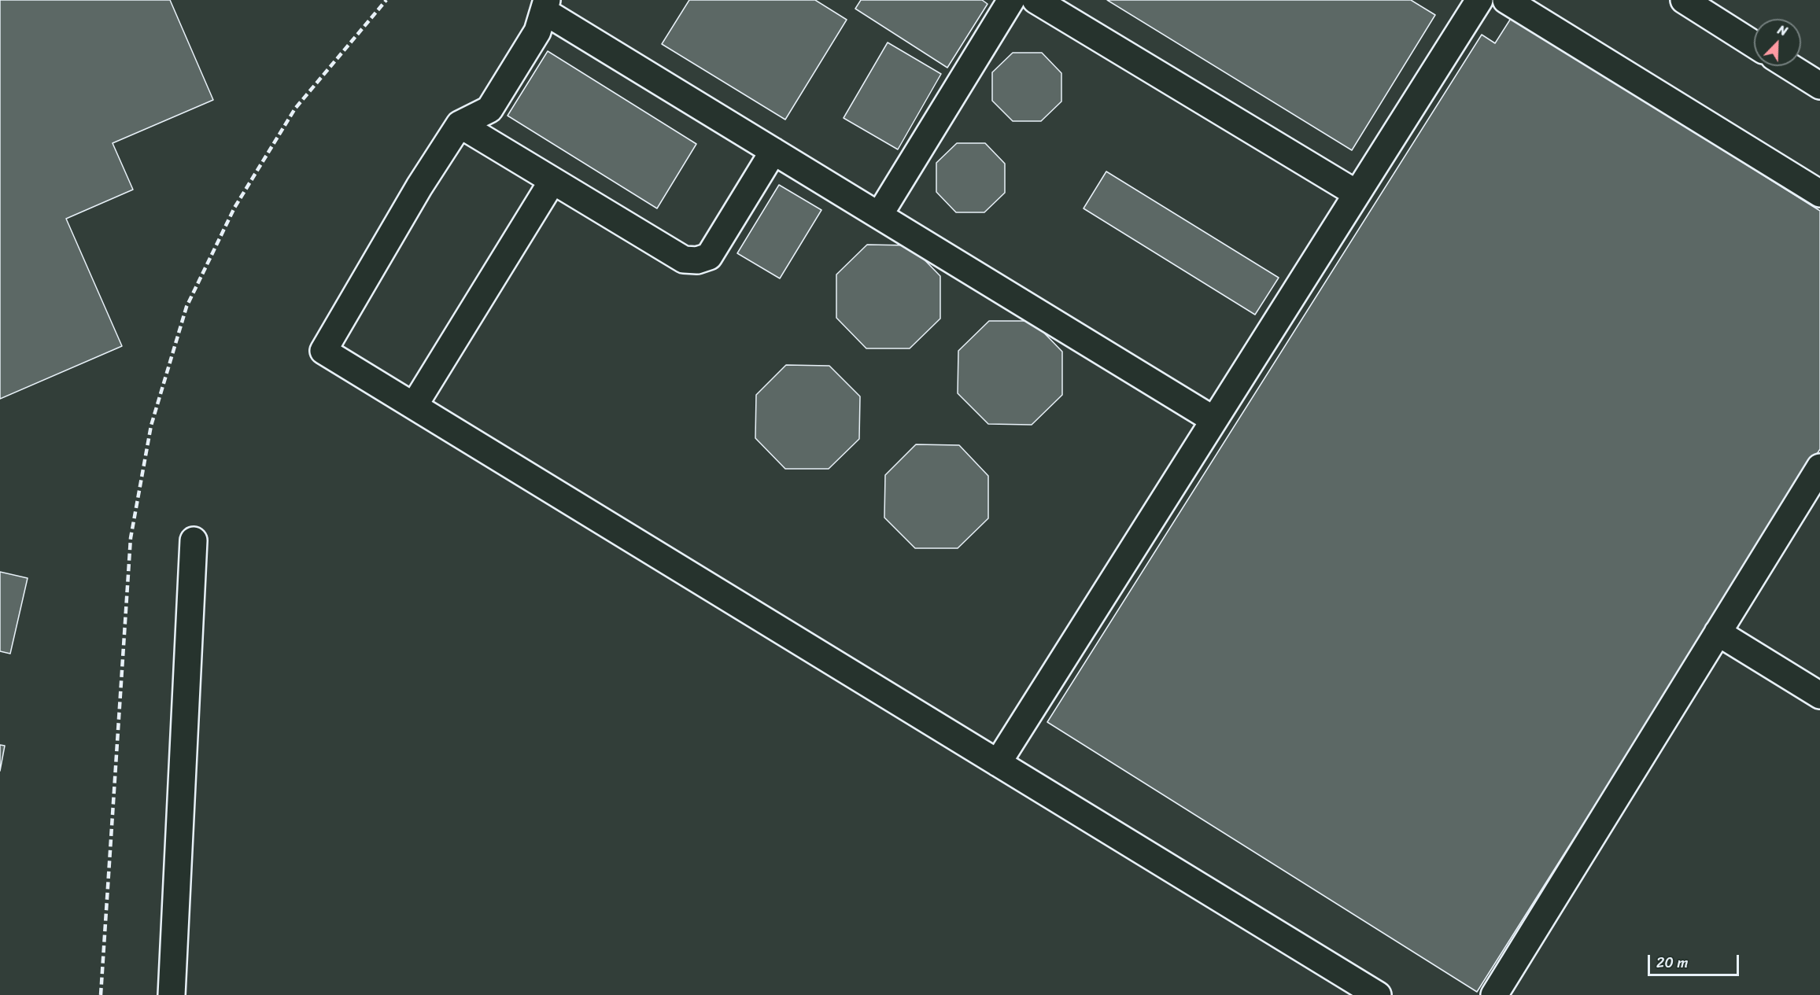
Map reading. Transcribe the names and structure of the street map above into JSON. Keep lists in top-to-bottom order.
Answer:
{
  "scale_bar": "20 m",
  "north": "top right"
}
